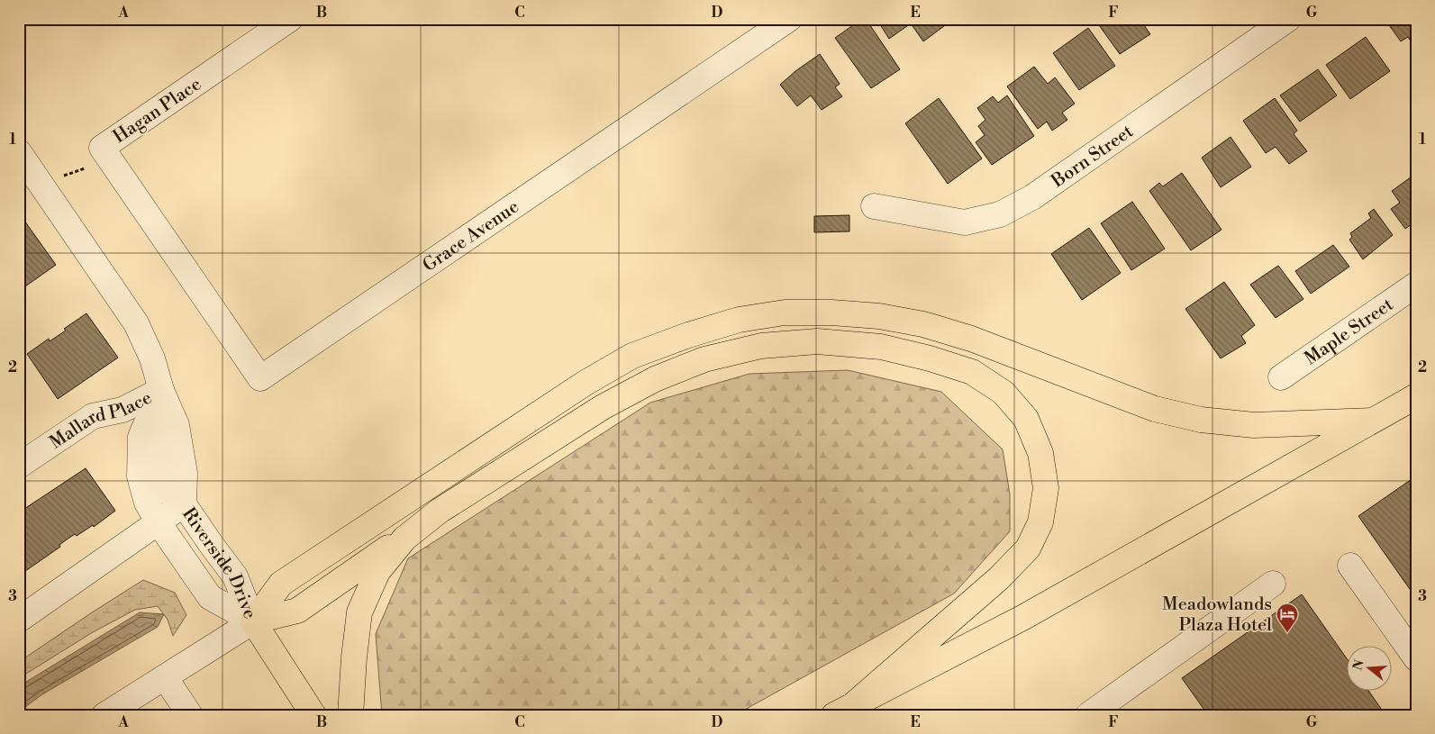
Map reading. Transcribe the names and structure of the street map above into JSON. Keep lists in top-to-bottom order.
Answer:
{
  "streets": {
    "street": [
      "Hagan Place",
      "Born Street",
      "Grace Avenue",
      "Maple Street",
      "Mallard Place",
      "Riverside Drive"
    ]
  },
  "crossings": [
    ["Hagan Place", "Grace Avenue"],
    ["Mallard Place", "Riverside Drive"]
  ],
  "places": {
    "hotel": ["Meadowlands Plaza Hotel"]
  },
  "north": "left",
  "grid": {
    "columns": [
      "A",
      "B",
      "C",
      "D",
      "E",
      "F",
      "G"
    ],
    "rows": ["1", "2", "3"]
  }
}
